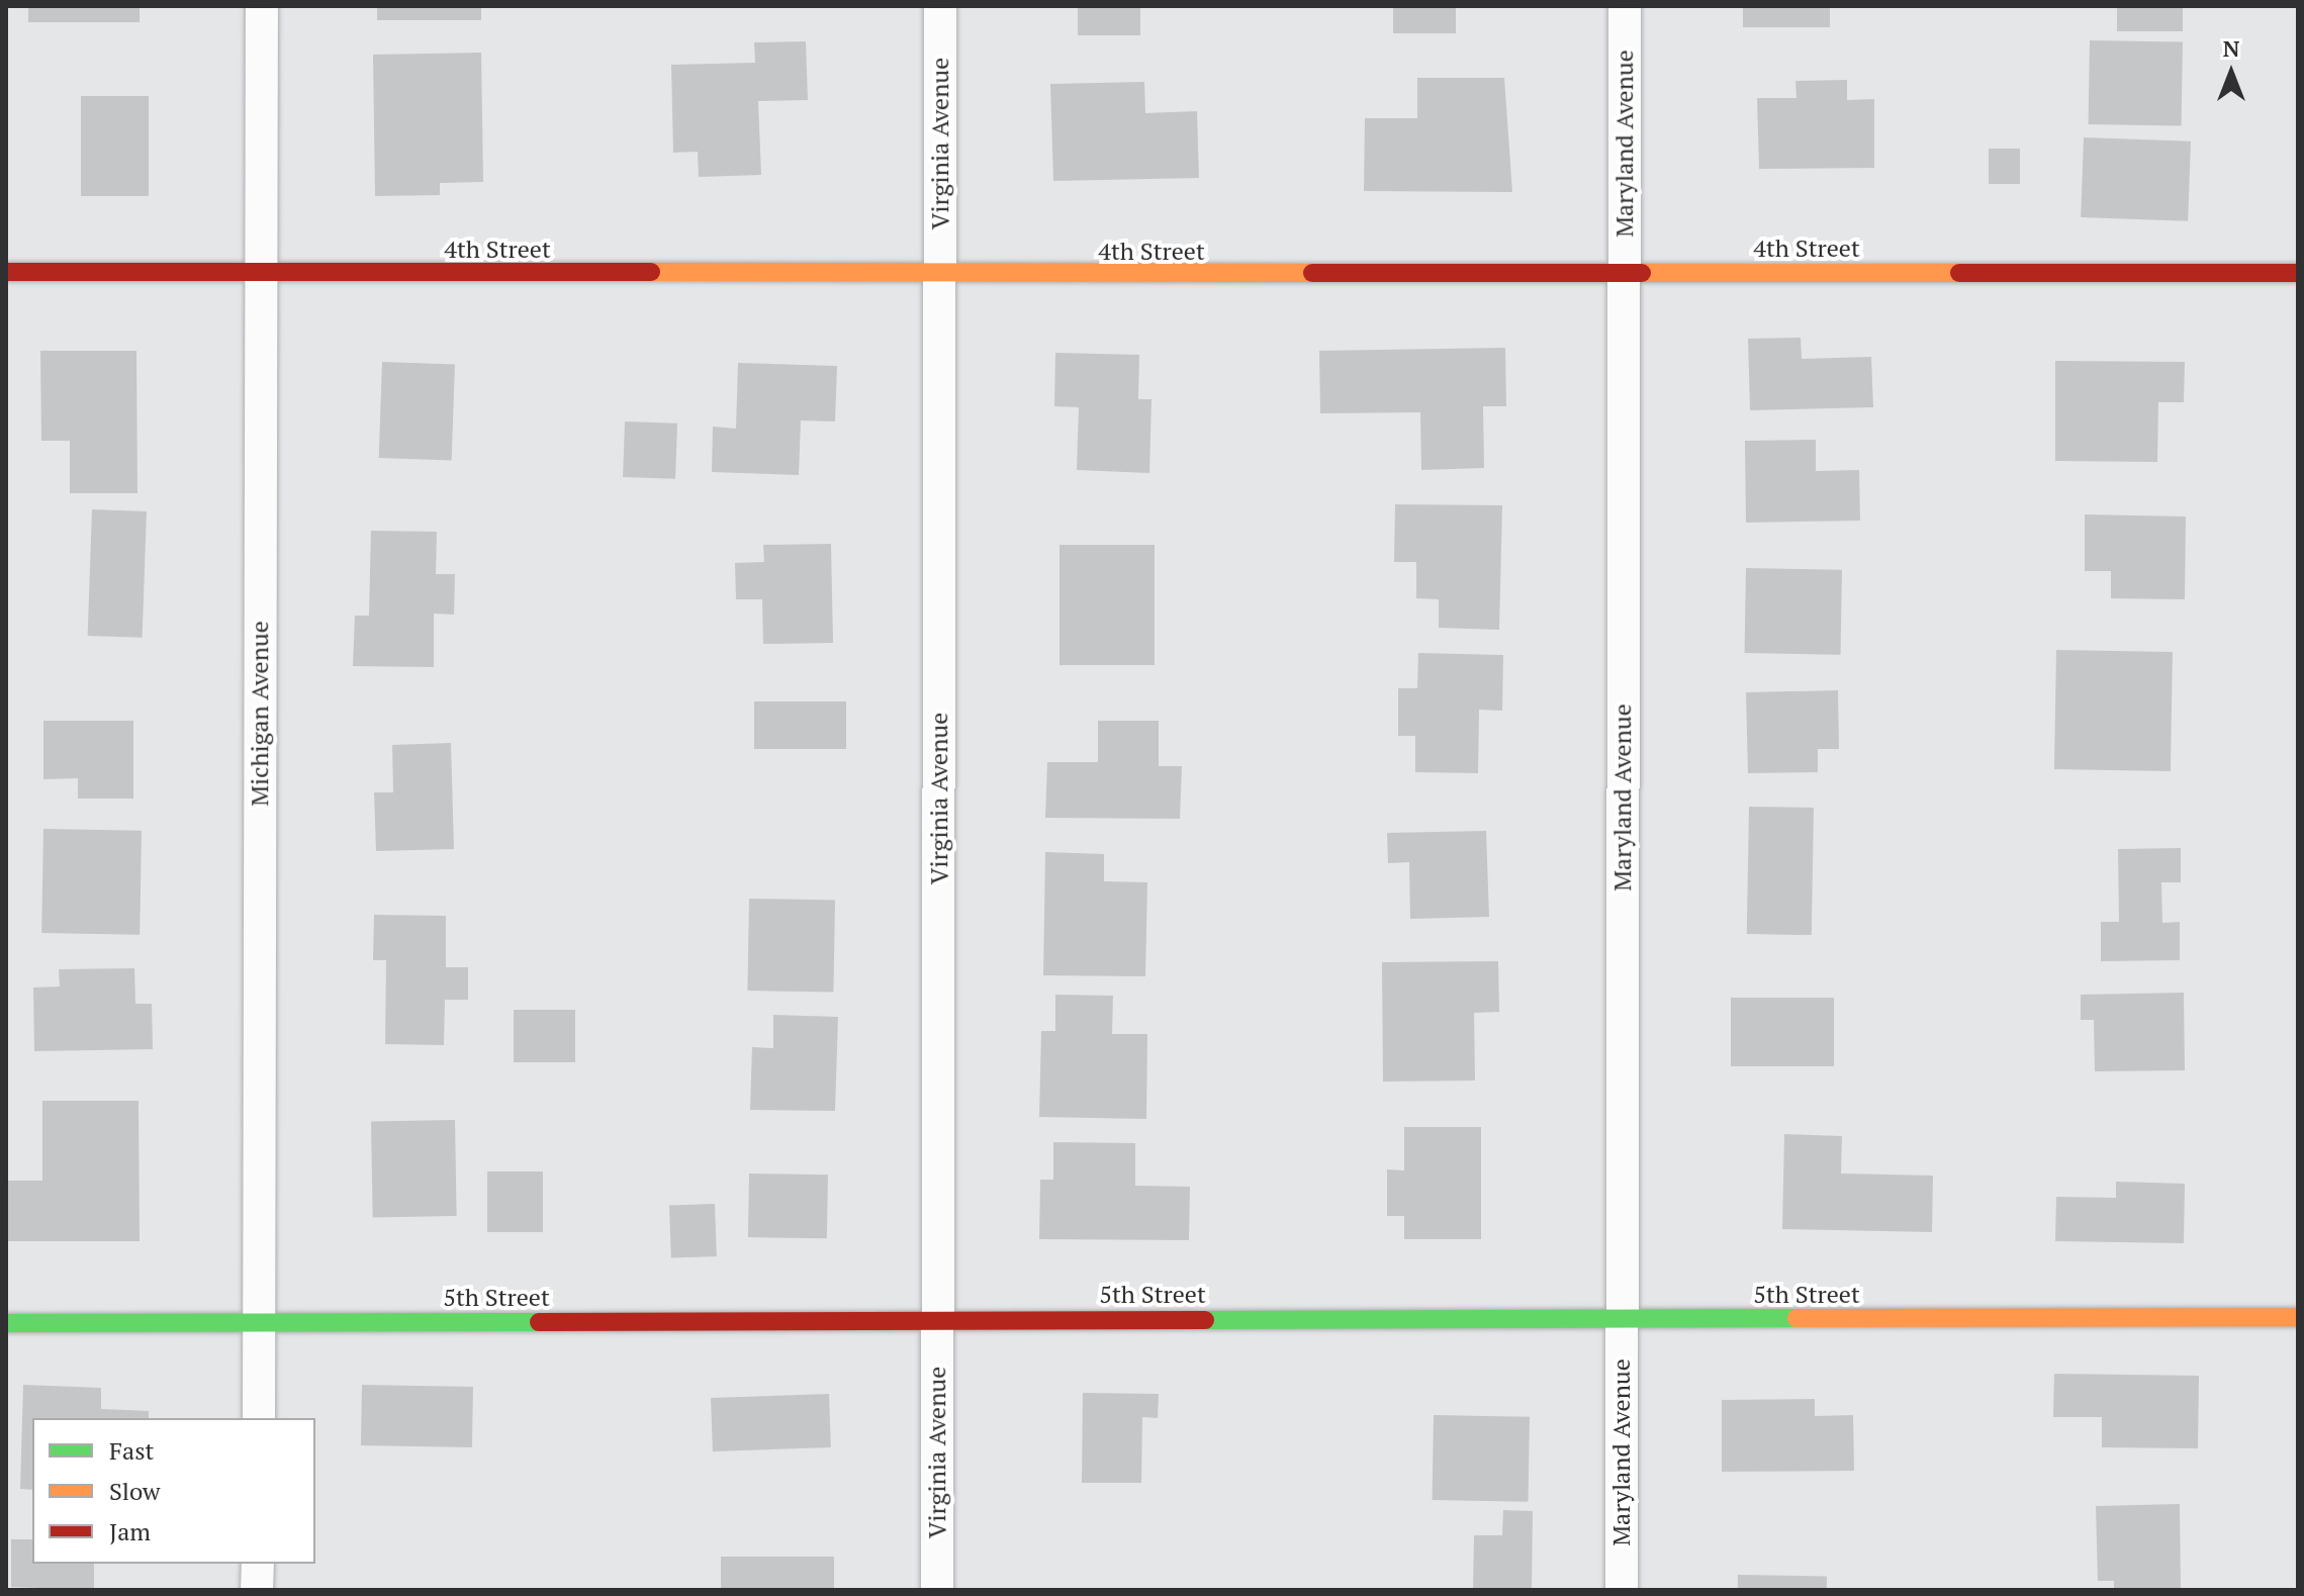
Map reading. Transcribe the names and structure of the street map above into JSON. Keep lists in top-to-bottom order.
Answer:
{
  "streets": {
    "street": [
      "Virginia Avenue",
      "Maryland Avenue",
      "4th Street",
      "Michigan Avenue",
      "5th Street"
    ]
  },
  "crossings": [
    ["Virginia Avenue", "4th Street"],
    ["Virginia Avenue", "5th Street"],
    ["Maryland Avenue", "4th Street"],
    ["Maryland Avenue", "5th Street"],
    ["4th Street", "Michigan Avenue"],
    ["Michigan Avenue", "5th Street"]
  ],
  "legend": ["Fast", "Slow", "Jam"],
  "north": "top"
}
